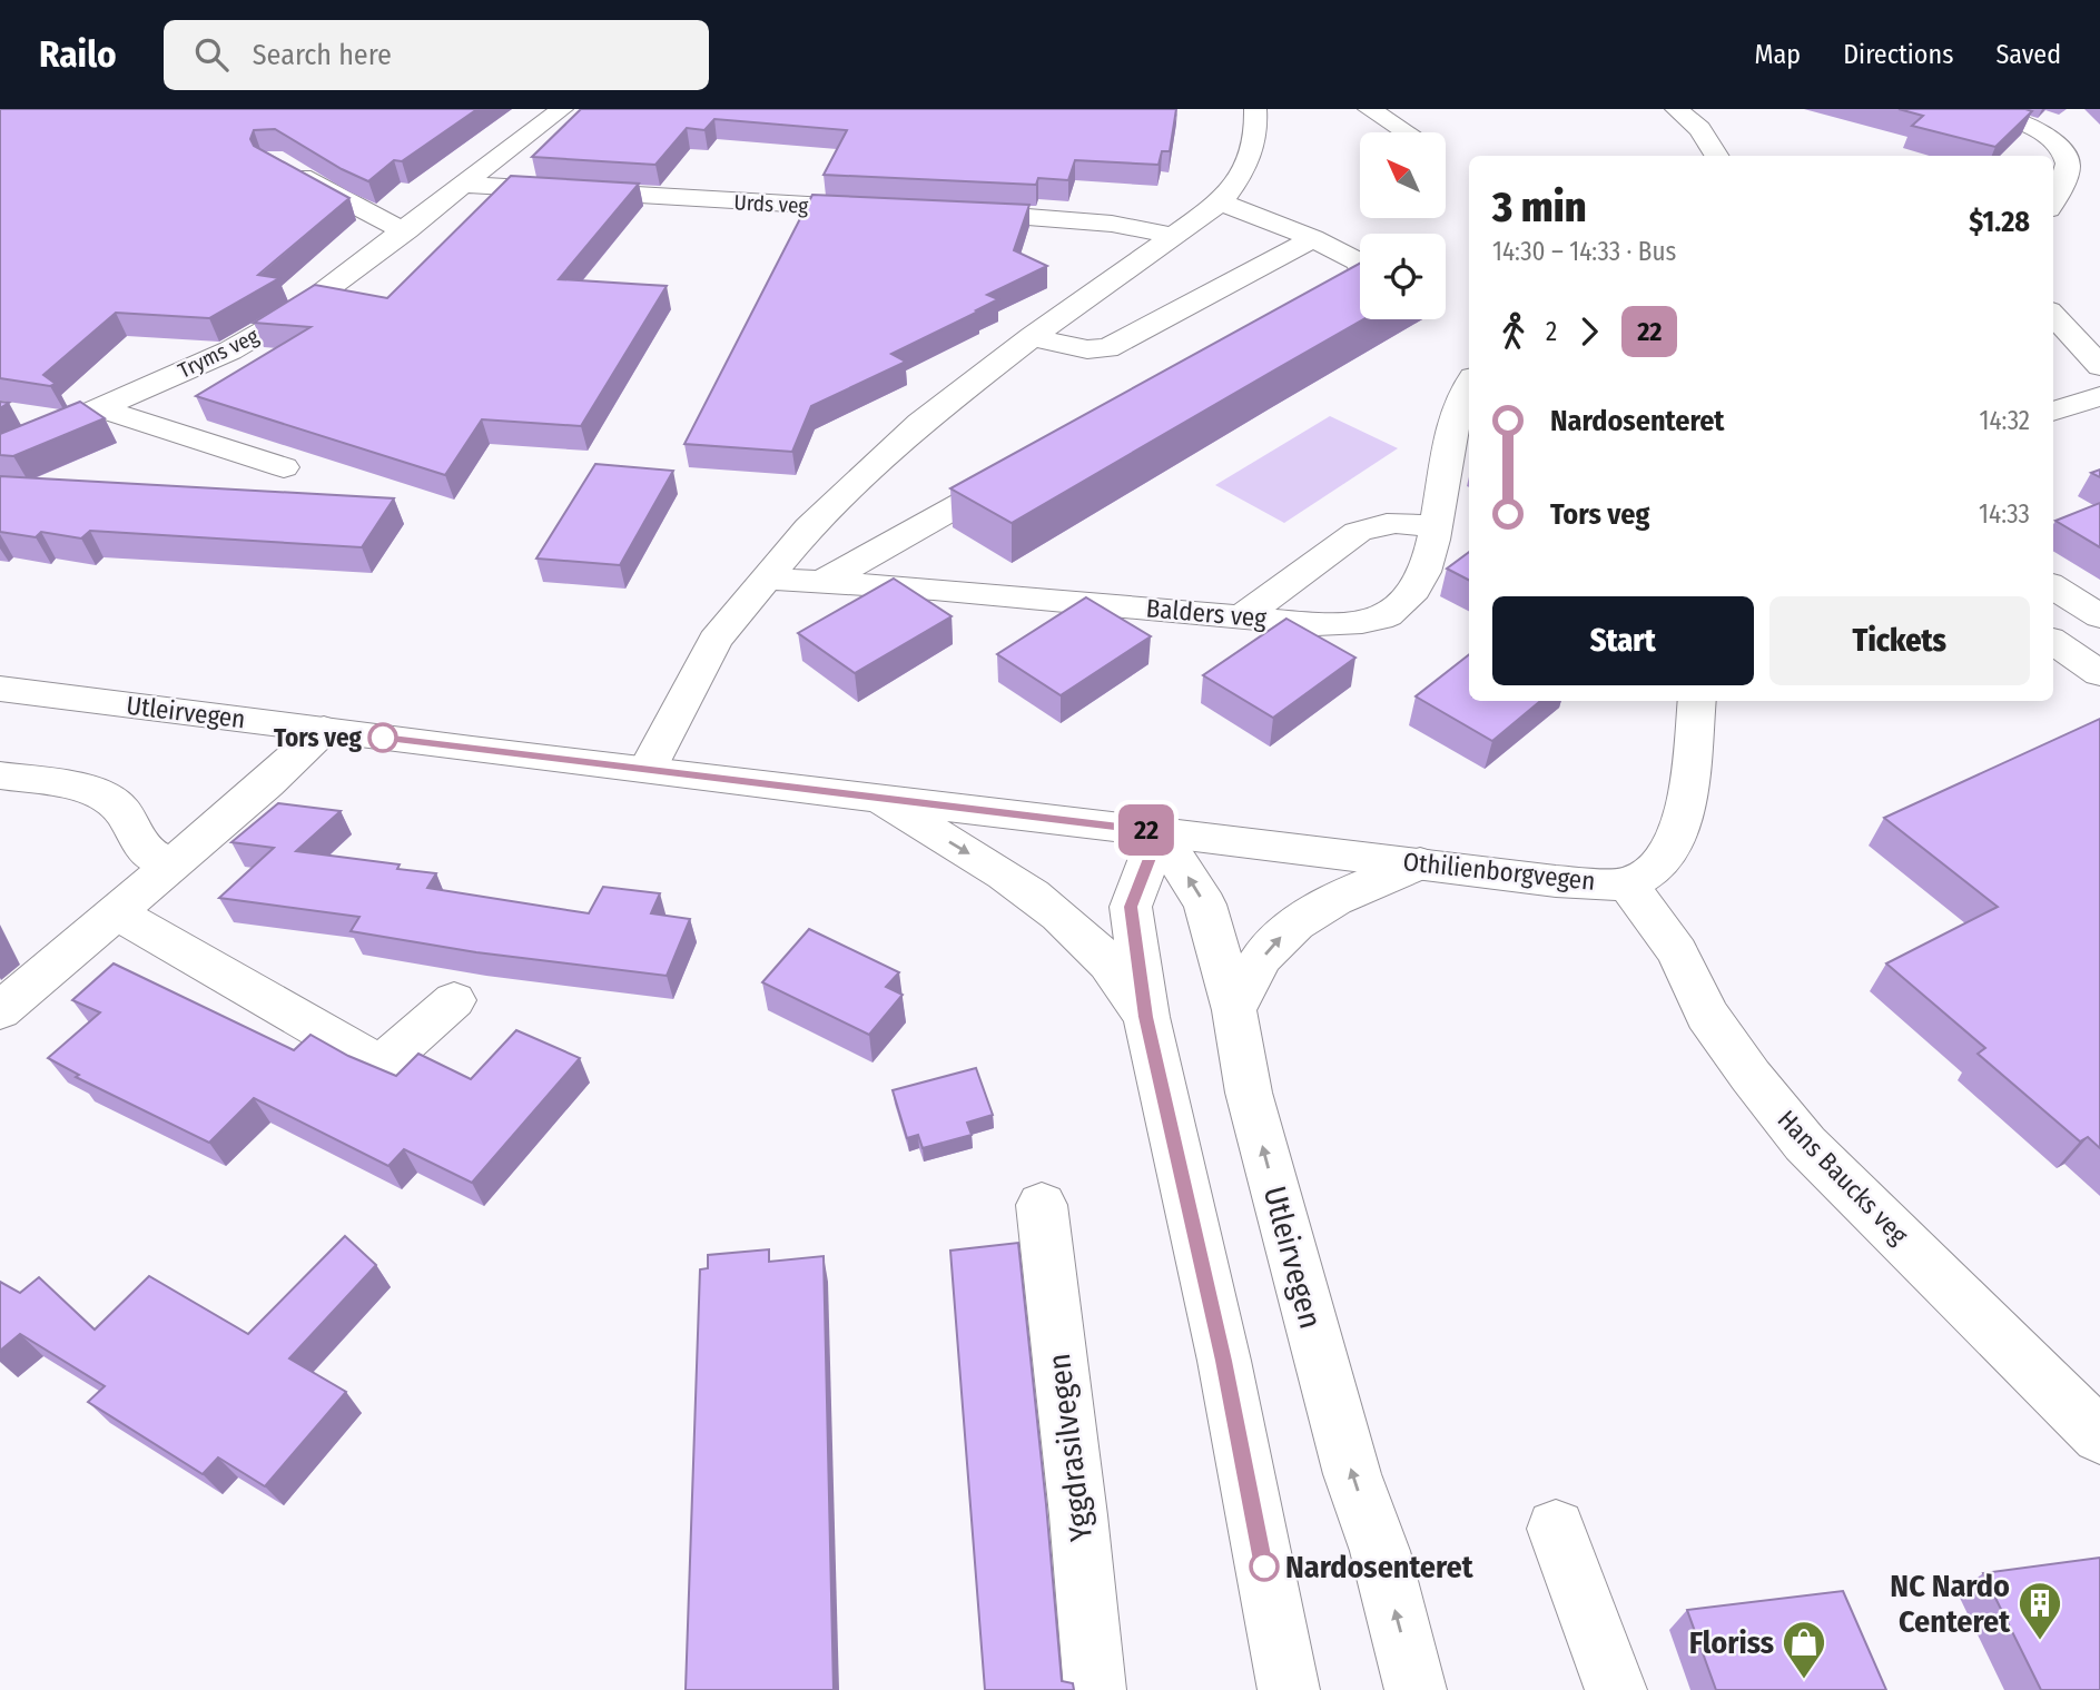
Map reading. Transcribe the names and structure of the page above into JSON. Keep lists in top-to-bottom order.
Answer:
{
  "streets": {
    "street": [
      "Urds veg",
      "Tryms veg",
      "Balders veg",
      "Utleirvegen",
      "Othilienborgvegen",
      "Hans Baucks veg",
      "Yggdrasilvegen"
    ]
  },
  "crossings": [
    ["Urds veg", "Tryms veg"],
    ["Utleirvegen", "Othilienborgvegen"],
    ["Othilienborgvegen", "Hans Baucks veg"]
  ],
  "places": {
    "other": ["Tors veg", "Nardosenteret"],
    "building": ["NC Nardo Centeret"],
    "shop": ["Floriss"]
  },
  "lines": ["bus line 22"],
  "north": "top left",
  "page": {
    "header": "Railo",
    "search": "Search here",
    "nav": ["Map", "Directions", "Saved"],
    "on_map": "22",
    "heading": ["3 min", "14:30 – 14:33 · Bus", "$1.28"],
    "legs": ["2", "22"],
    "list": [
      {
        "name": "Nardosenteret",
        "value": "14:32"
      },
      {
        "name": "Tors veg",
        "value": "14:33"
      }
    ],
    "buttons": ["Start", "Tickets"]
  }
}
